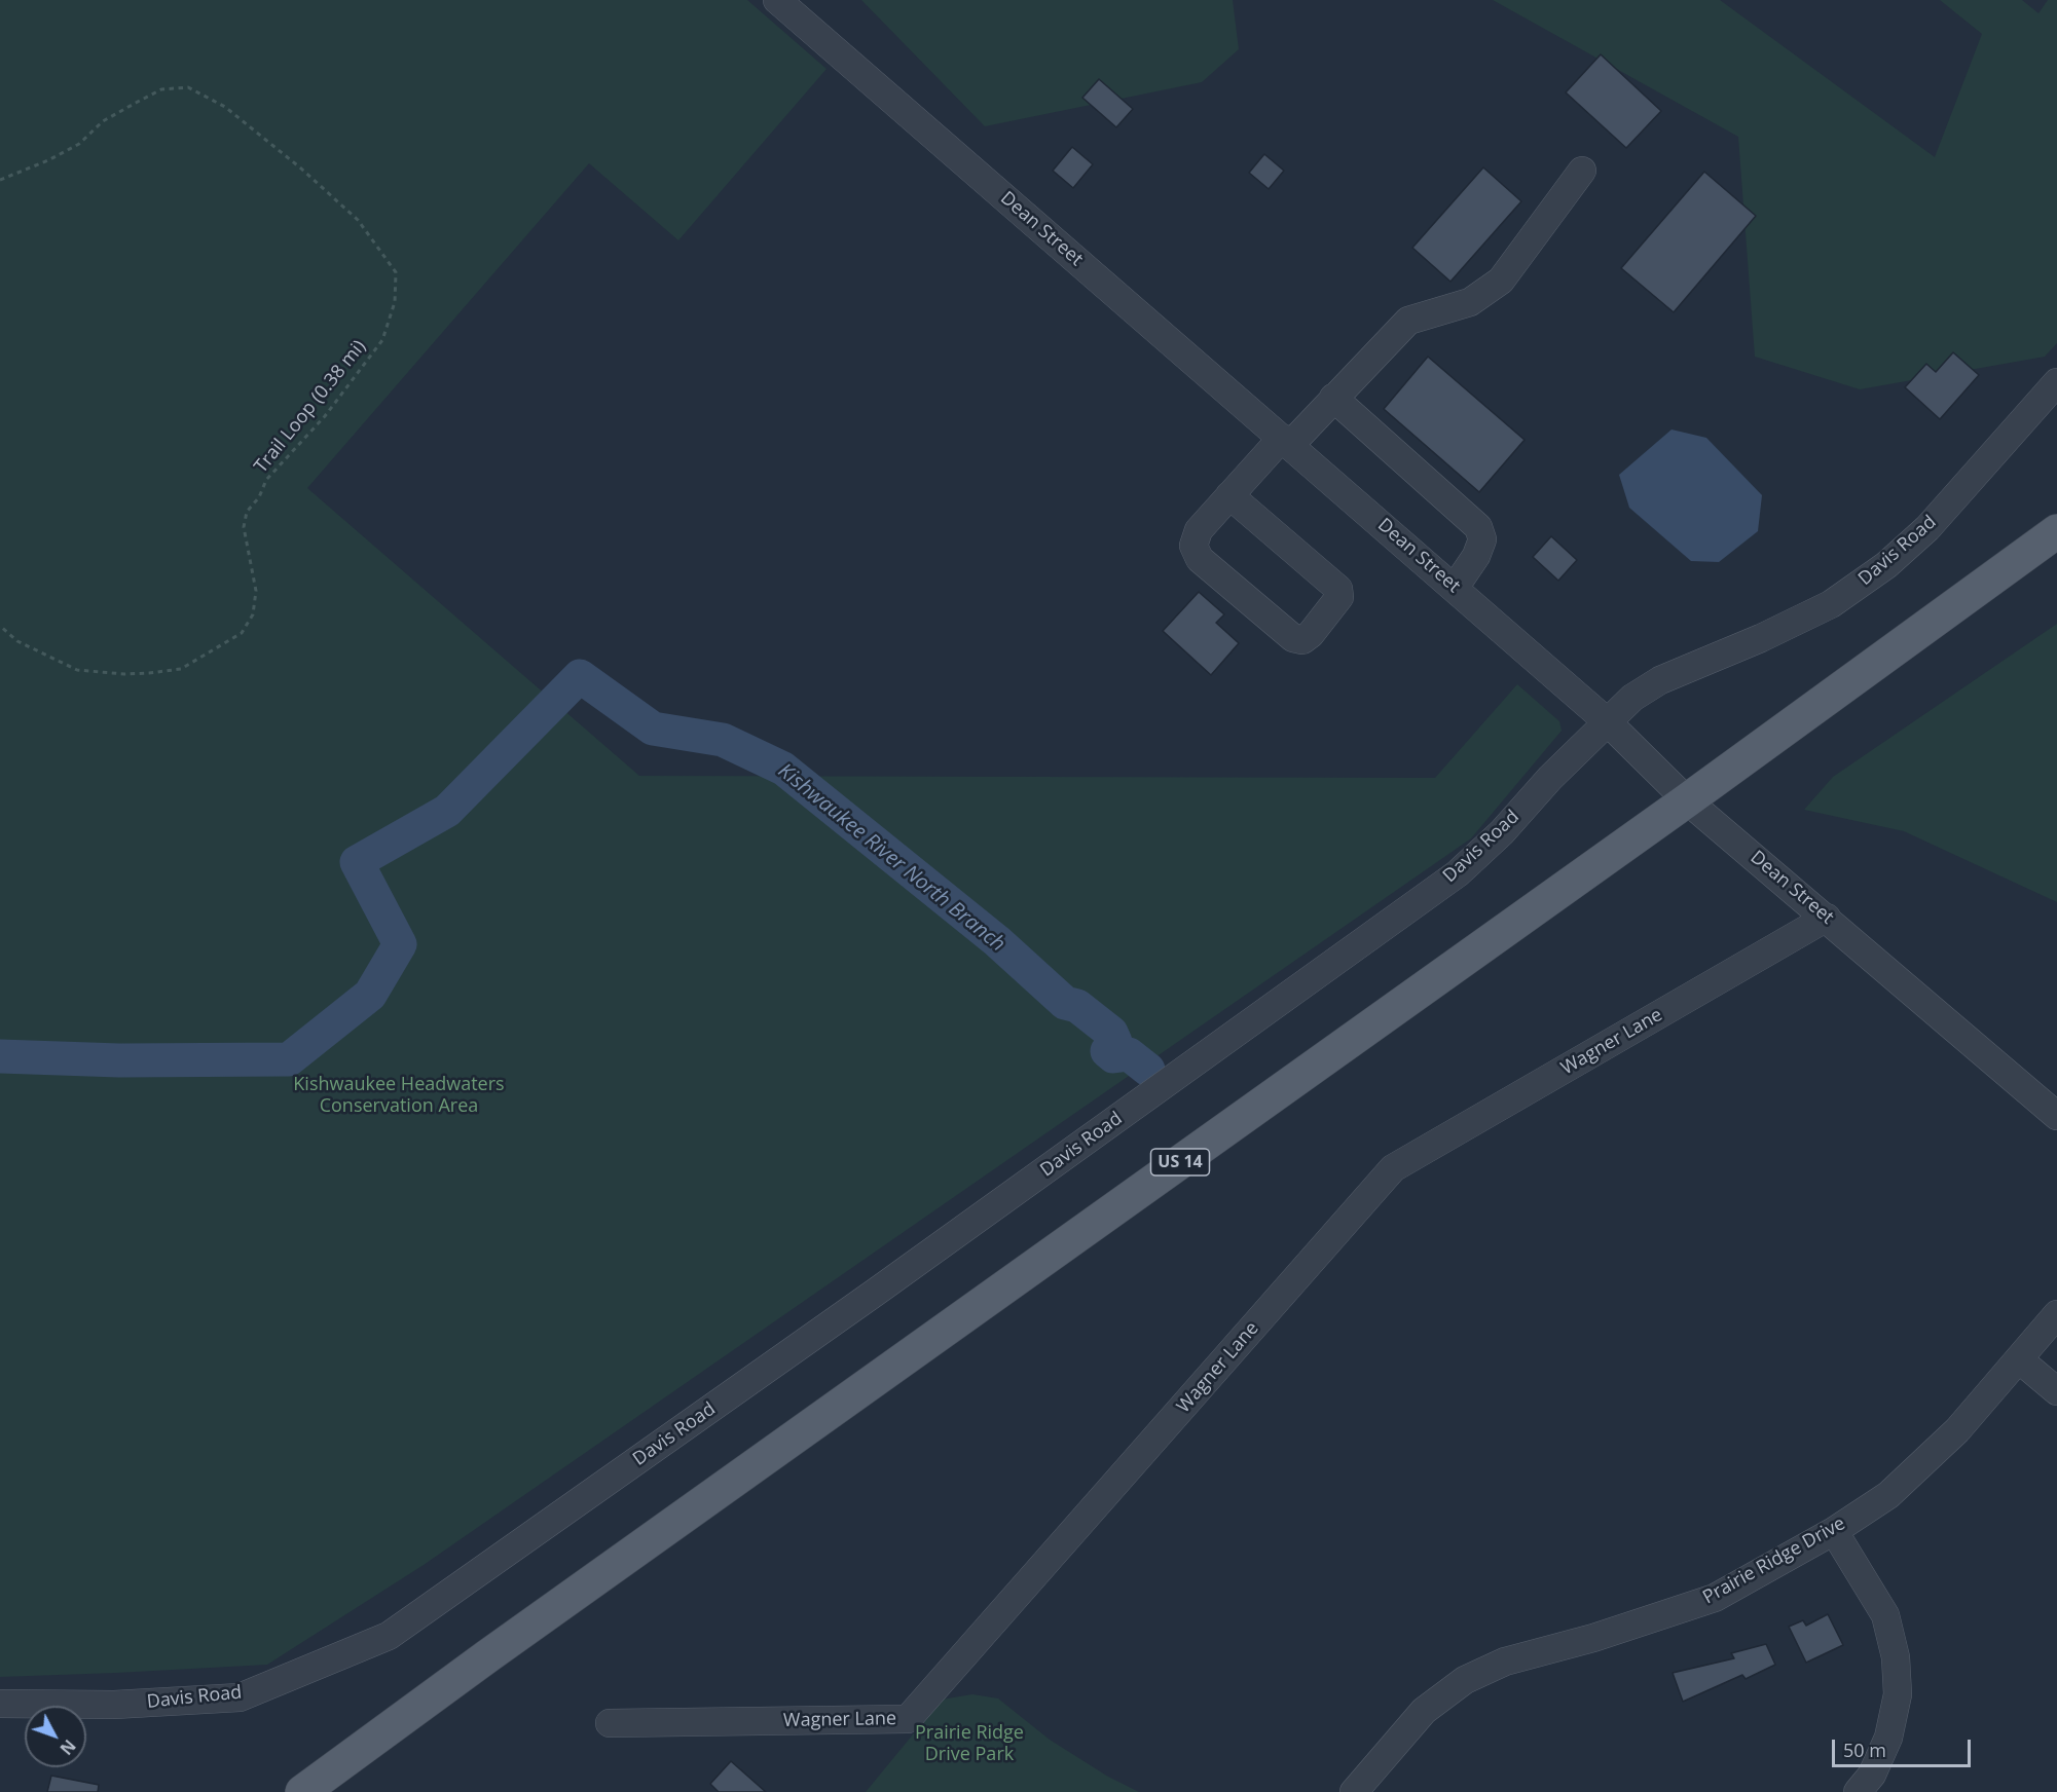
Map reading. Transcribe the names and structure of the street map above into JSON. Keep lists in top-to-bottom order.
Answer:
{
  "streets": {
    "main road": ["US 14"],
    "street": [
      "Dean Street",
      "Davis Road",
      "Wagner Lane",
      "Prairie Ridge Drive"
    ],
    "path": ["Trail Loop (0.38 mi)"]
  },
  "crossings": [
    ["Dean Street", "Davis Road"],
    ["Dean Street", "Wagner Lane"],
    ["Dean Street", "US 14"]
  ],
  "water": ["Kishwaukee River North Branch"],
  "parks": ["Kishwaukee Headwaters Conservation Area", "Prairie Ridge Drive Park"],
  "scale_bar": "50 m",
  "north": "bottom right"
}
